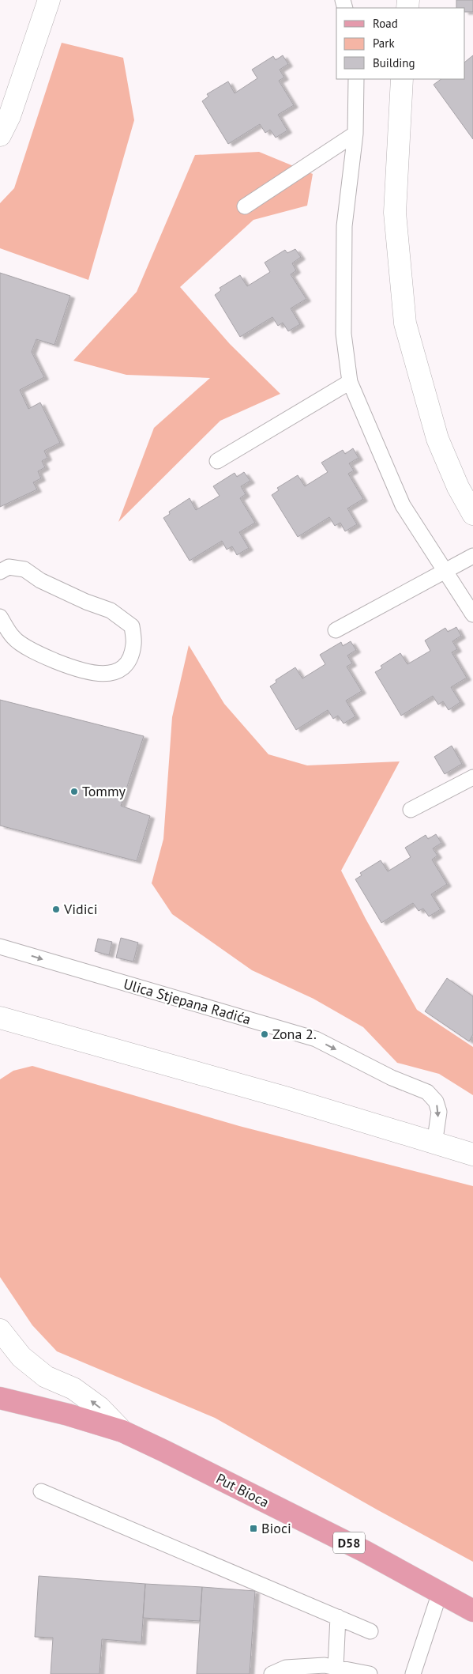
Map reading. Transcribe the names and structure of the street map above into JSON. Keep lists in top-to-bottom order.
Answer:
{
  "streets": {
    "main road": ["Put Bioca", "D58"],
    "lane": ["Ulica Stjepana Radića"]
  },
  "one_way": ["Ulica Stjepana Radića"],
  "places": {
    "other": ["Tommy", "Vidici", "Zona 2."],
    "transit": ["Bioci"]
  },
  "legend": ["Road", "Park", "Building"]
}
